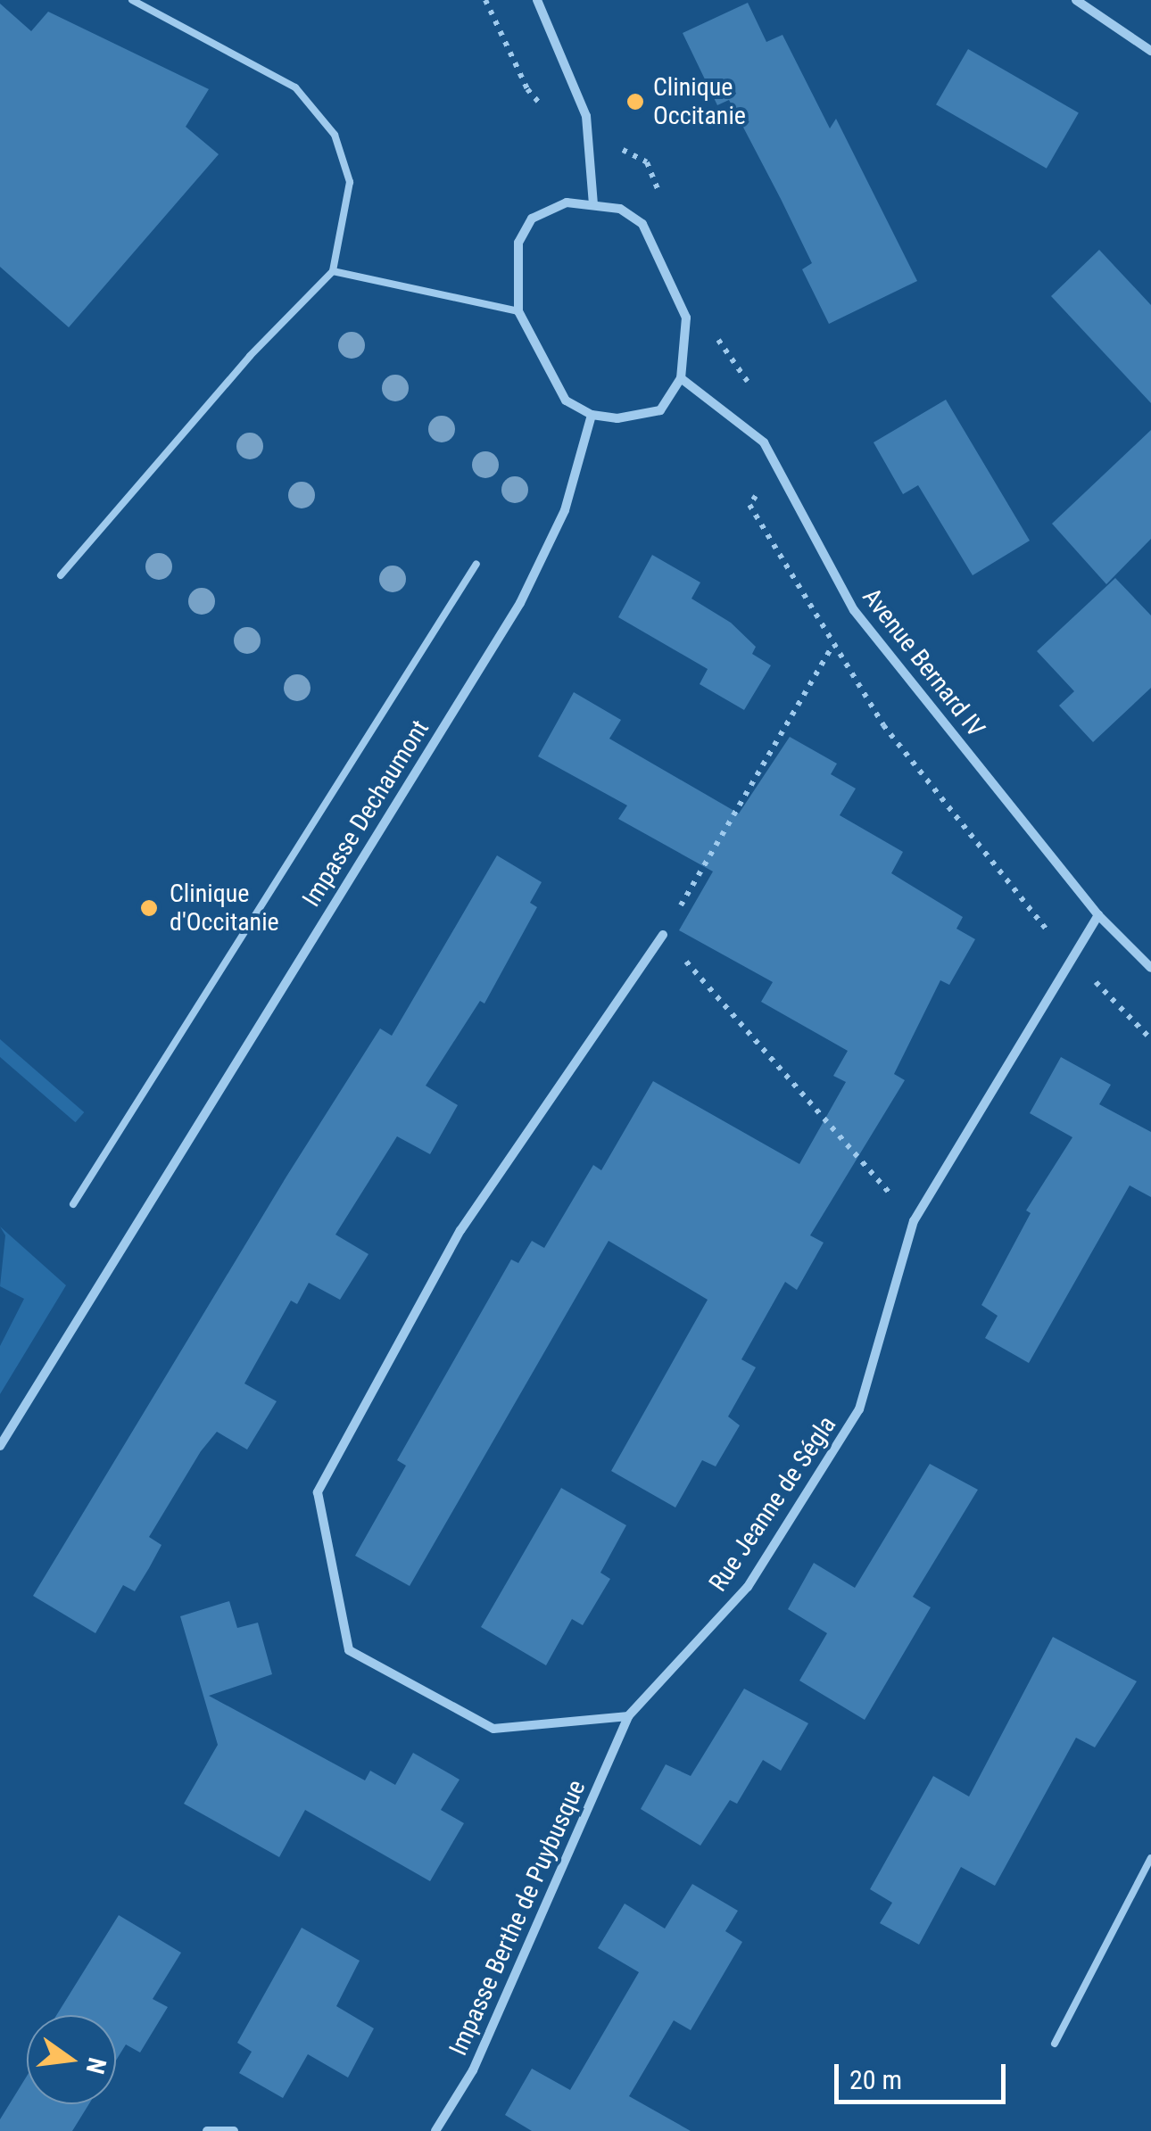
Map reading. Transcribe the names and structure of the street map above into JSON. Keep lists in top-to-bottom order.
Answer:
{
  "streets": {
    "street": [
      "Avenue Bernard IV",
      "Impasse Dechaumont",
      "Rue Jeanne de Ségla",
      "Impasse Berthe de Puybusque"
    ]
  },
  "crossings": [
    ["Avenue Bernard IV", "Impasse Dechaumont"],
    ["Avenue Bernard IV", "Rue Jeanne de Ségla"],
    ["Rue Jeanne de Ségla", "Impasse Berthe de Puybusque"]
  ],
  "places": ["Clinique Occitanie", "Clinique d'Occitanie"],
  "scale_bar": "20 m",
  "north": "right"
}
